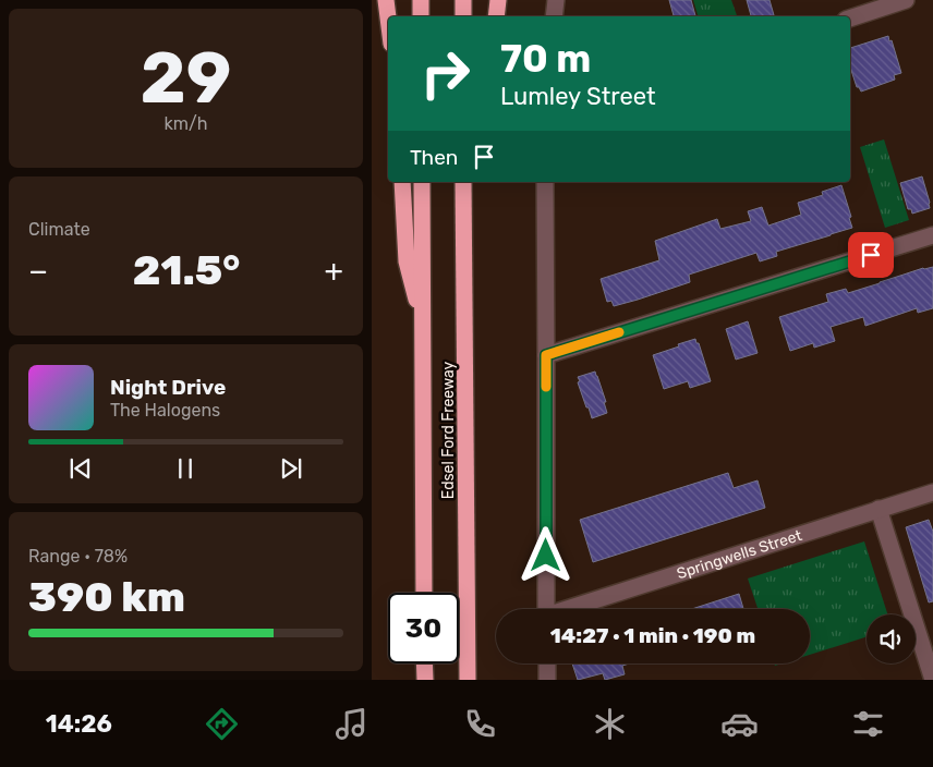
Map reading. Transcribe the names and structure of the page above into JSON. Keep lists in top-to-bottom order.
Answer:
{
  "streets": {
    "highway": ["Edsel Ford Freeway"],
    "street": ["Springwells Street"]
  },
  "page": {
    "tile": [
      ["29", "km/h"],
      "Climate",
      ["Range · 78%", "390 km"]
    ],
    "turn": ["70 m", "Lumley Street"],
    "then": "Then",
    "heat": ["−", "21.5°", "+"],
    "song": ["Night Drive", "The Halogens"],
    "limit": "30",
    "trip": "14:27 · 1 min · 190 m",
    "tabs": "14:26"
  }
}
